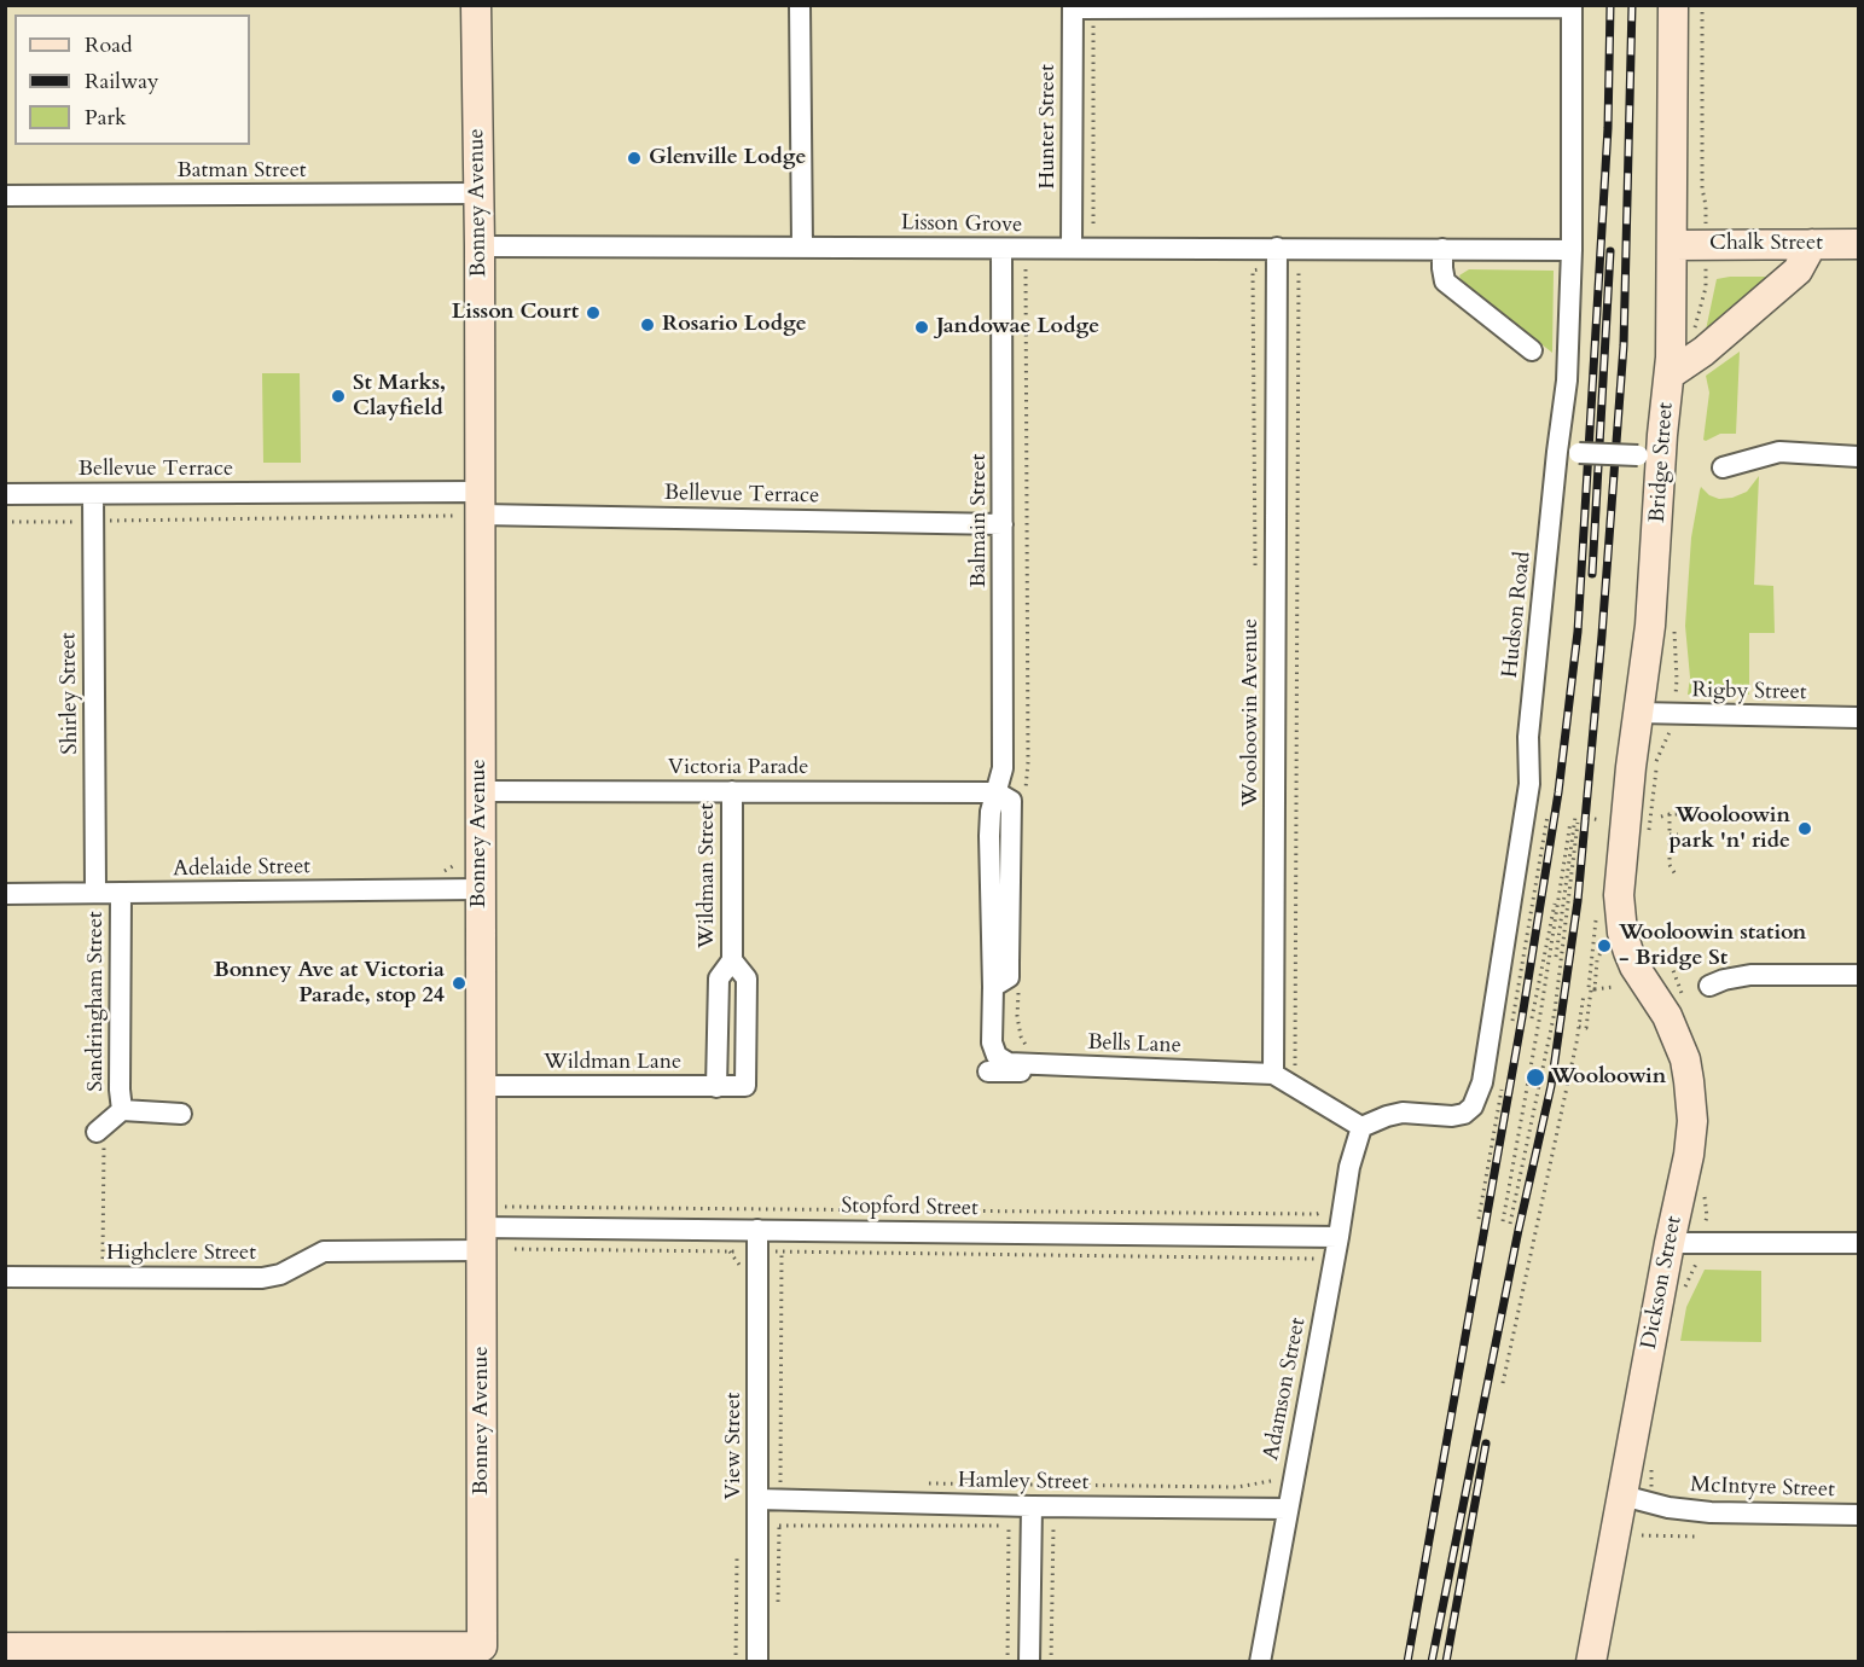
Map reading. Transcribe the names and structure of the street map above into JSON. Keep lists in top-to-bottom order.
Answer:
{
  "streets": {
    "street": [
      "Hunter Street",
      "Batman Street",
      "Bonney Avenue",
      "Lisson Grove",
      "Chalk Street",
      "Bridge Street",
      "Bellevue Terrace",
      "Balmain Street",
      "Hudson Road",
      "Rigby Street",
      "Shirley Street",
      "Wooloowin Avenue",
      "Victoria Parade",
      "Adelaide Street",
      "Wildman Street",
      "Sandringham Street",
      "Bells Lane",
      "Wildman Lane",
      "Stopford Street",
      "Highclere Street",
      "Dickson Street",
      "Adamson Street",
      "View Street",
      "Hamley Street",
      "McIntyre Street"
    ]
  },
  "crossings": [
    ["Hunter Street", "Lisson Grove"],
    ["Batman Street", "Bonney Avenue"],
    ["Bonney Avenue", "Lisson Grove"],
    ["Bonney Avenue", "Bellevue Terrace"],
    ["Bonney Avenue", "Victoria Parade"],
    ["Bonney Avenue", "Adelaide Street"],
    ["Bonney Avenue", "Wildman Lane"],
    ["Bonney Avenue", "Stopford Street"],
    ["Bonney Avenue", "Highclere Street"],
    ["Lisson Grove", "Balmain Street"],
    ["Lisson Grove", "Hudson Road"],
    ["Lisson Grove", "Wooloowin Avenue"],
    ["Chalk Street", "Bridge Street"],
    ["Bridge Street", "Rigby Street"],
    ["Bridge Street", "Dickson Street"],
    ["Bellevue Terrace", "Balmain Street"],
    ["Bellevue Terrace", "Shirley Street"],
    ["Balmain Street", "Victoria Parade"],
    ["Balmain Street", "Bells Lane"],
    ["Hudson Road", "Adamson Street"],
    ["Shirley Street", "Adelaide Street"],
    ["Wooloowin Avenue", "Bells Lane"],
    ["Victoria Parade", "Wildman Street"],
    ["Adelaide Street", "Sandringham Street"],
    ["Wildman Street", "Wildman Lane"],
    ["Stopford Street", "Highclere Street"],
    ["Stopford Street", "Adamson Street"],
    ["Stopford Street", "View Street"],
    ["Dickson Street", "McIntyre Street"],
    ["Adamson Street", "Hamley Street"],
    ["View Street", "Hamley Street"]
  ],
  "places": [
    "Glenville Lodge",
    "Lisson Court",
    "Rosario Lodge",
    "Jandowae Lodge",
    "St Marks, Clayfield",
    "Wooloowin park 'n' ride",
    "Wooloowin station - Bridge St",
    "Bonney Ave at Victoria Parade, stop 24",
    "Wooloowin"
  ],
  "legend": ["Road", "Railway", "Park"]
}
